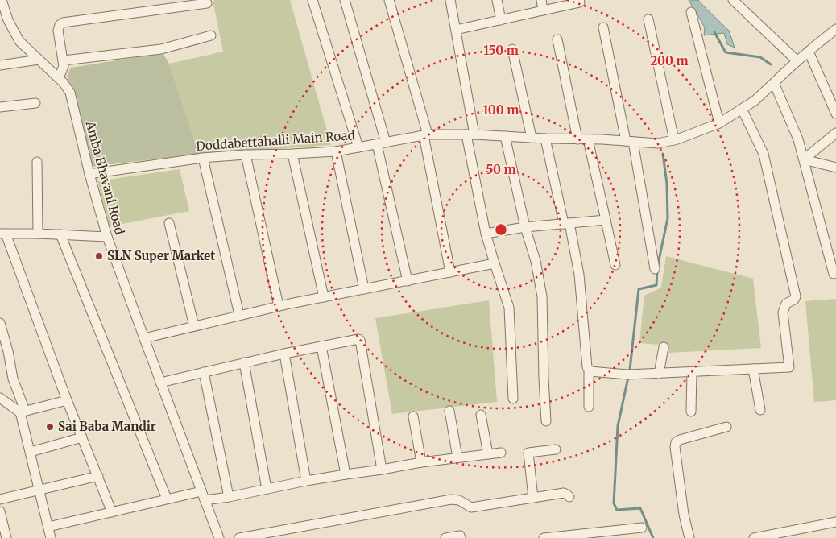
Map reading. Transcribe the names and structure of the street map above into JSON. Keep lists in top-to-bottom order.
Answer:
{
  "streets": {
    "street": ["Doddabettahalli Main Road", "Amba Bhavani Road"]
  },
  "crossings": [
    ["Doddabettahalli Main Road", "Amba Bhavani Road"]
  ],
  "places": ["SLN Super Market", "Sai Baba Mandir"],
  "rings": [
    "150 m",
    "200 m",
    "100 m",
    "50 m"
  ]
}
